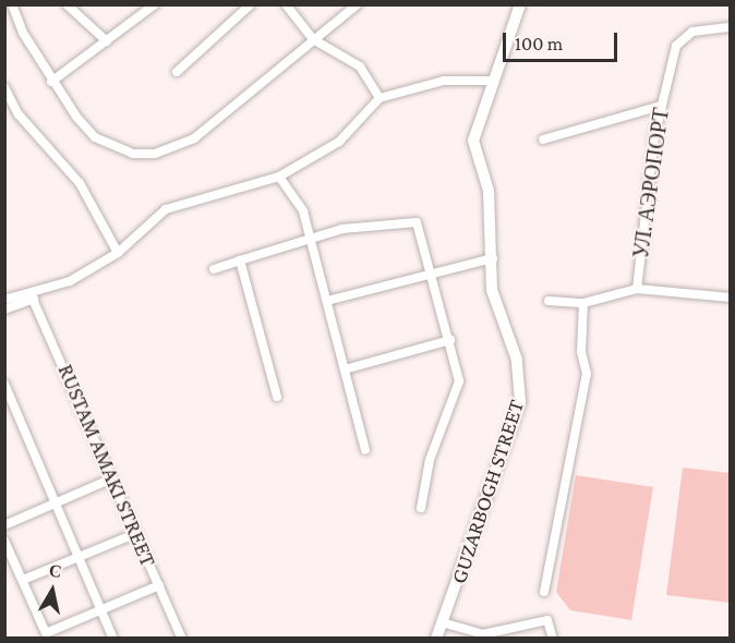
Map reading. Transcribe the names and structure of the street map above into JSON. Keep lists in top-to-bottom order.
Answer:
{
  "streets": {
    "street": ["УЛ. АЭРОПОРТ", "RUSTAM AMAKI STREET", "GUZARBOGH STREET"]
  },
  "scale_bar": "100 m",
  "north": "top"
}
